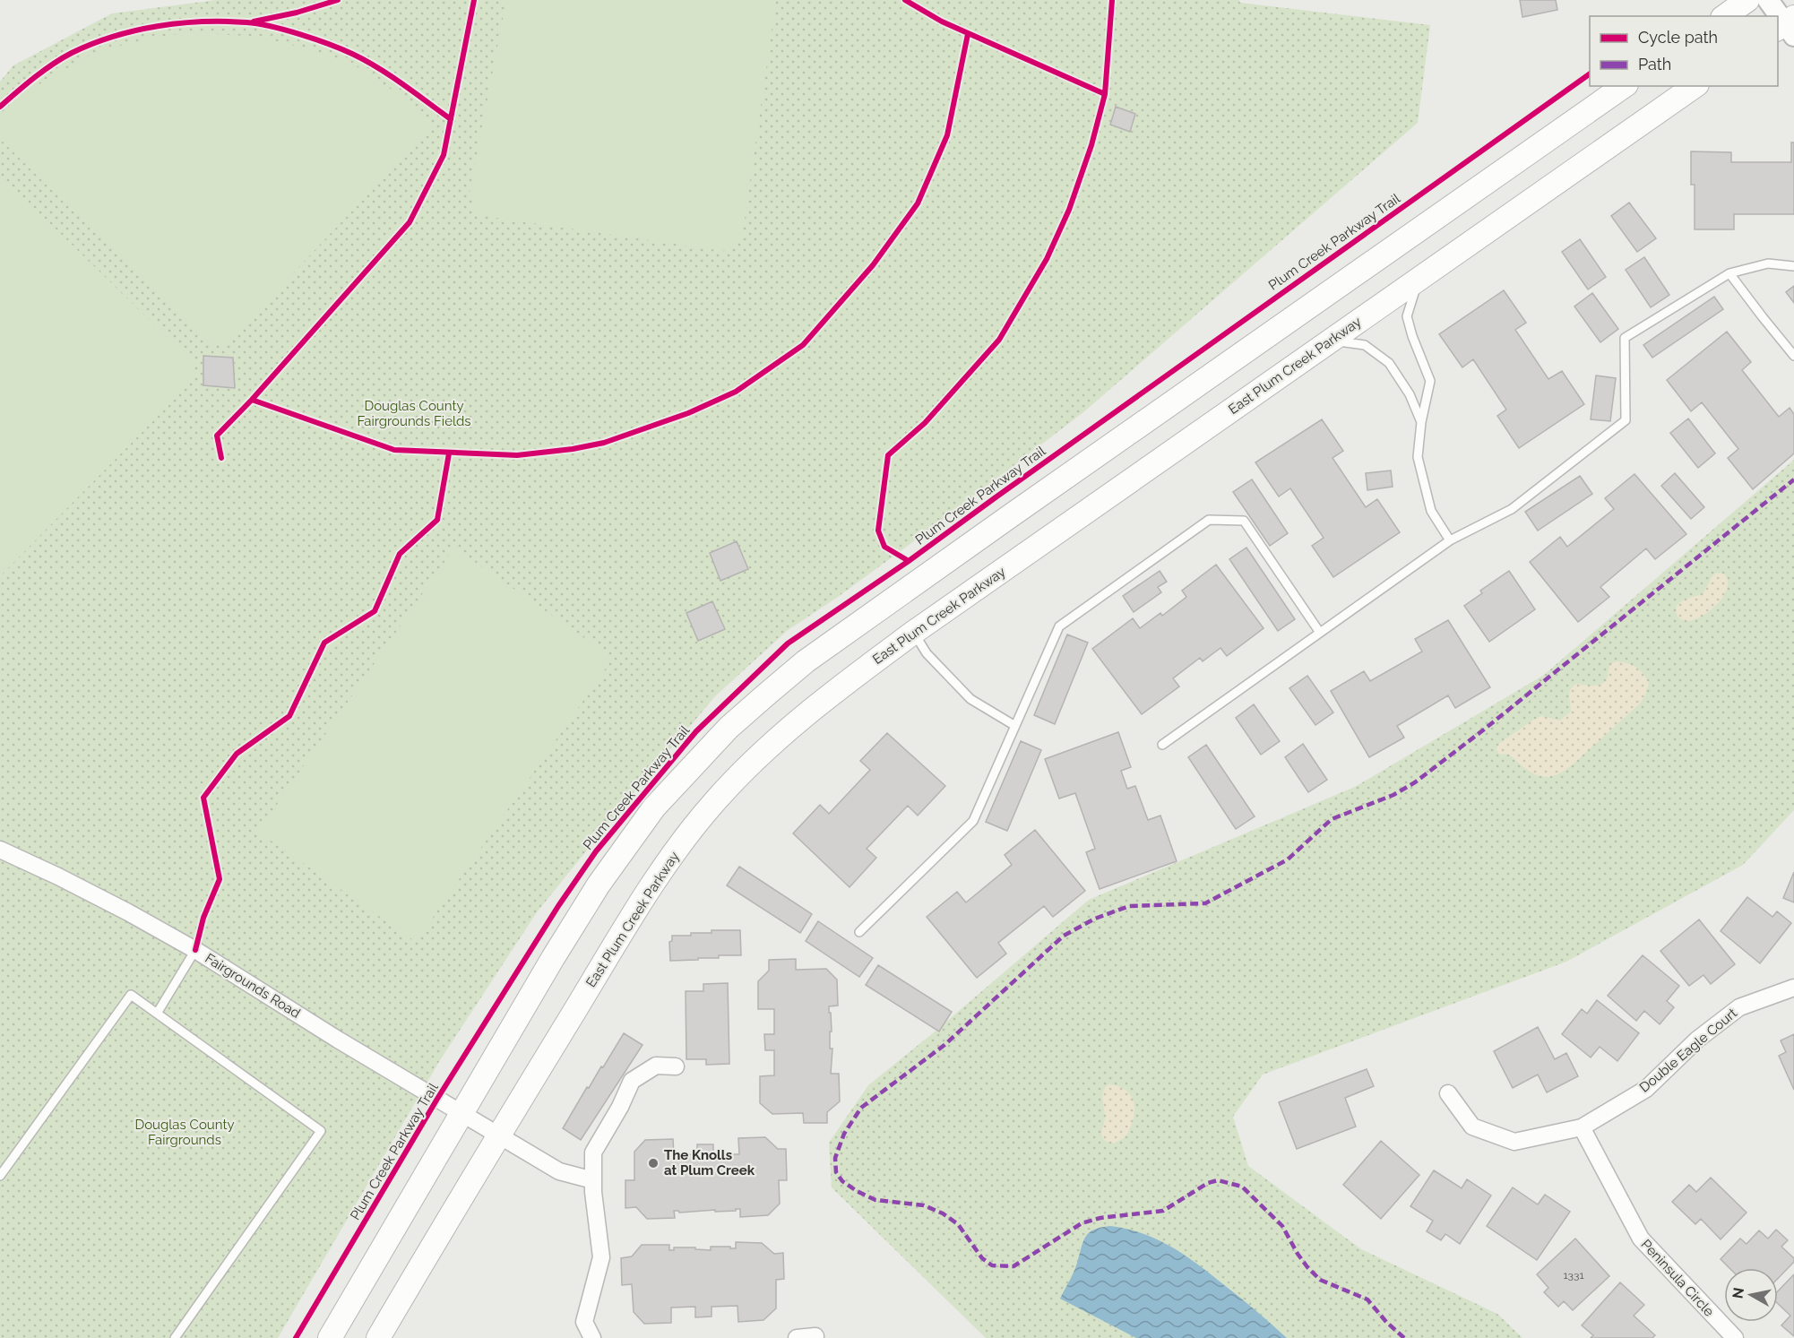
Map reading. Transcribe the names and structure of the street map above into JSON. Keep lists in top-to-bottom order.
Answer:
{
  "streets": {
    "main road": ["East Plum Creek Parkway"],
    "street": ["Fairgrounds Road", "Double Eagle Court", "Peninsula Circle"],
    "cycle path": ["Plum Creek Parkway Trail"]
  },
  "crossings": [
    ["East Plum Creek Parkway", "Fairgrounds Road"],
    ["Double Eagle Court", "Peninsula Circle"]
  ],
  "parks": ["Douglas County Fairgrounds Fields", "Douglas County Fairgrounds"],
  "places": ["The Knolls at Plum Creek"],
  "house_numbers": ["1331"],
  "legend": ["Cycle path", "Path"],
  "north": "left"
}
